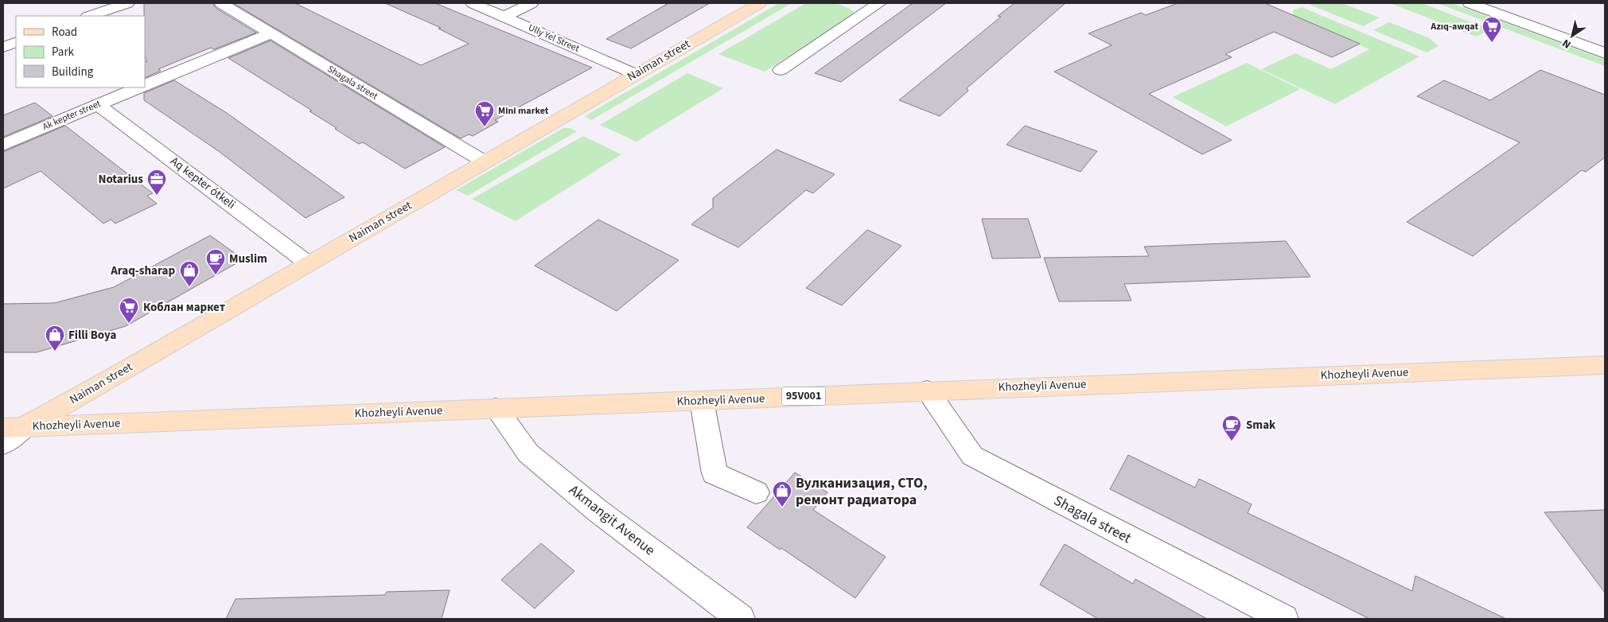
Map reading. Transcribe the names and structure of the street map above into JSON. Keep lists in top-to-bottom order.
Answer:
{
  "streets": {
    "main road": ["Naiman street", "Khozheyli Avenue", "95V001"],
    "street": [
      "Ully Yel Street",
      "Shagala street",
      "Ak kepter street",
      "Aq kepter ótkeli",
      "Akmangit Avenue"
    ]
  },
  "crossings": [
    ["Ully Yel Street", "Naiman street"],
    ["Naiman street", "Shagala street"],
    ["Naiman street", "Aq kepter ótkeli"],
    ["Naiman street", "Khozheyli Avenue"],
    ["Shagala street", "Khozheyli Avenue"],
    ["Ak kepter street", "Aq kepter ótkeli"],
    ["Khozheyli Avenue", "Akmangit Avenue"]
  ],
  "places": {
    "supermarket": ["Azıq-awqat", "Mini market", "Коблан маркет"],
    "office": ["Notarius"],
    "cafe": ["Muslim", "Smak"],
    "shop": ["Araq-sharap", "Filli Boya", "Вулканизация, СТО, ремонт радиатора"]
  },
  "legend": ["Road", "Park", "Building"],
  "north": "bottom left"
}
